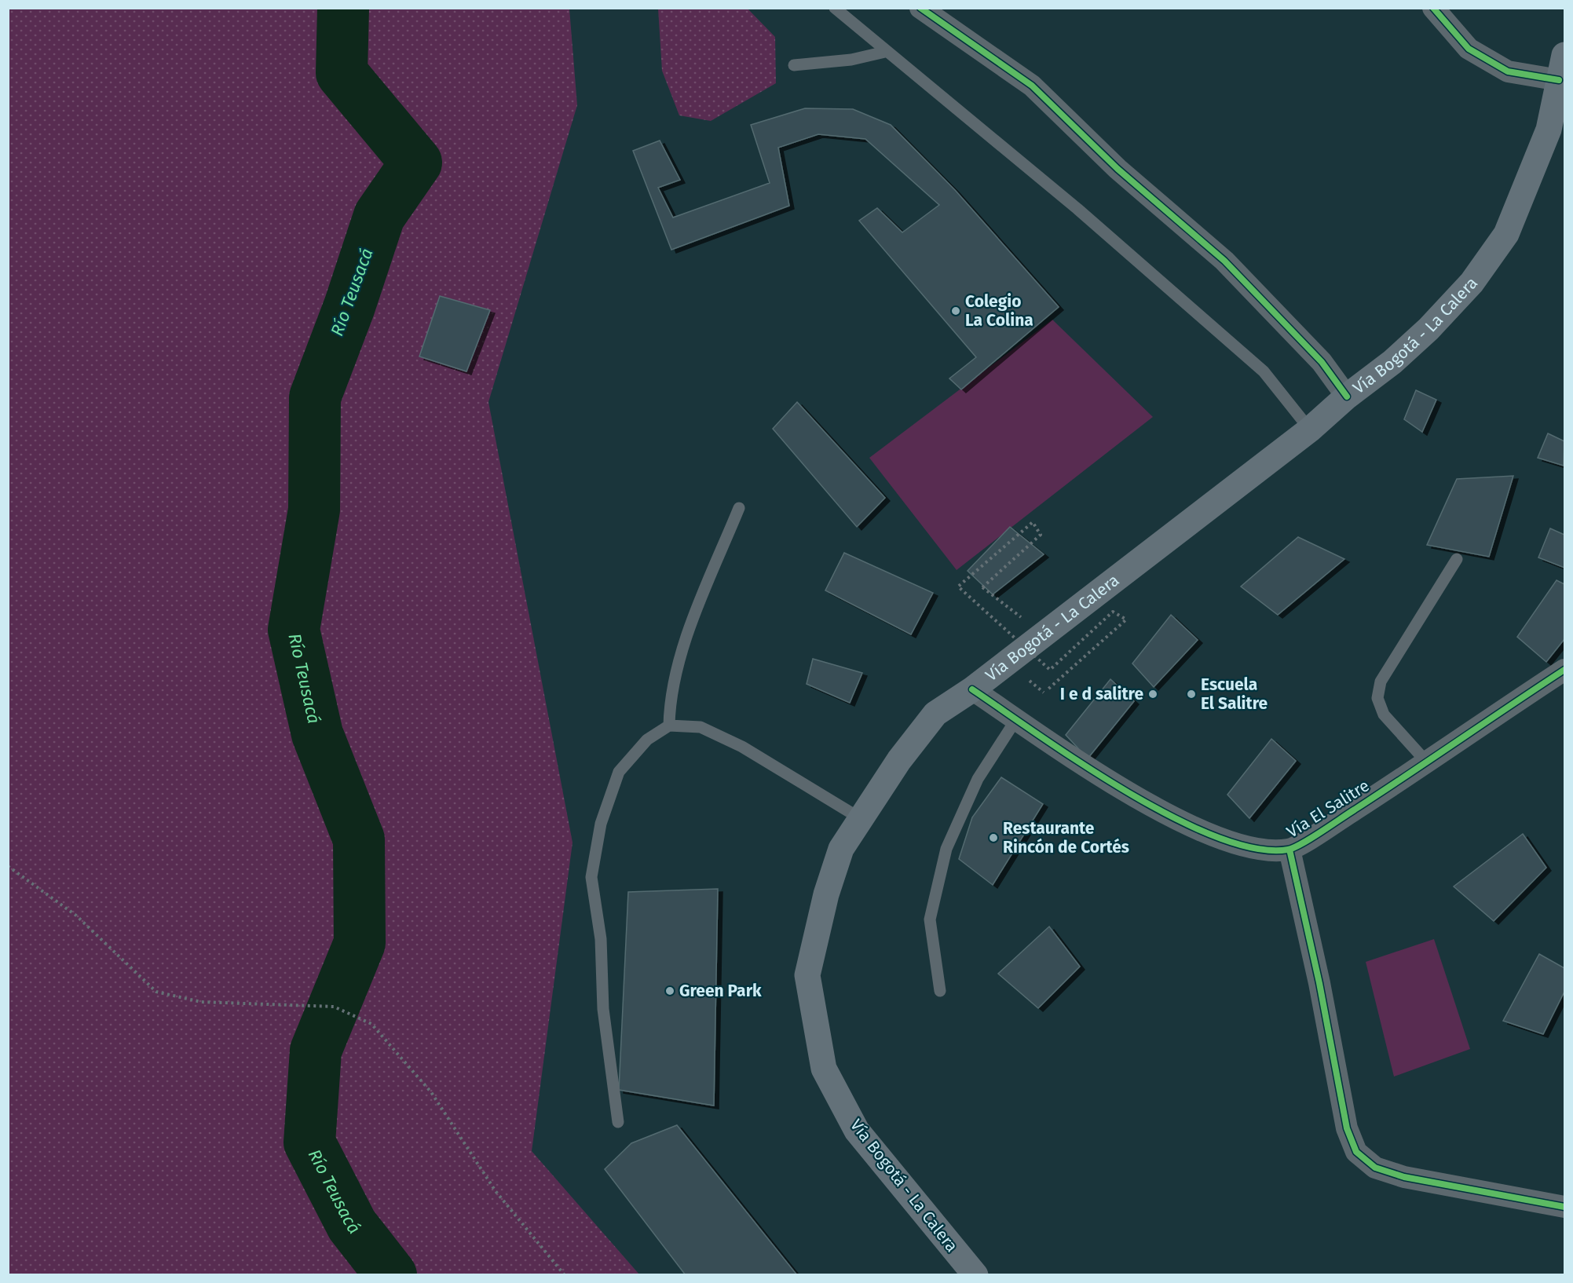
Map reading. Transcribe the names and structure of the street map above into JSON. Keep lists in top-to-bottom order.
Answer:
{
  "streets": {
    "main road": ["Vía Bogotá - La Calera"],
    "street": ["Vía El Salitre"]
  },
  "crossings": [
    ["Vía Bogotá - La Calera", "Vía El Salitre"]
  ],
  "water": ["Río Teusacá"],
  "places": [
    "Colegio La Colina",
    "I e d salitre",
    "Escuela El Salitre",
    "Restaurante Rincón de Cortés",
    "Green Park"
  ]
}
